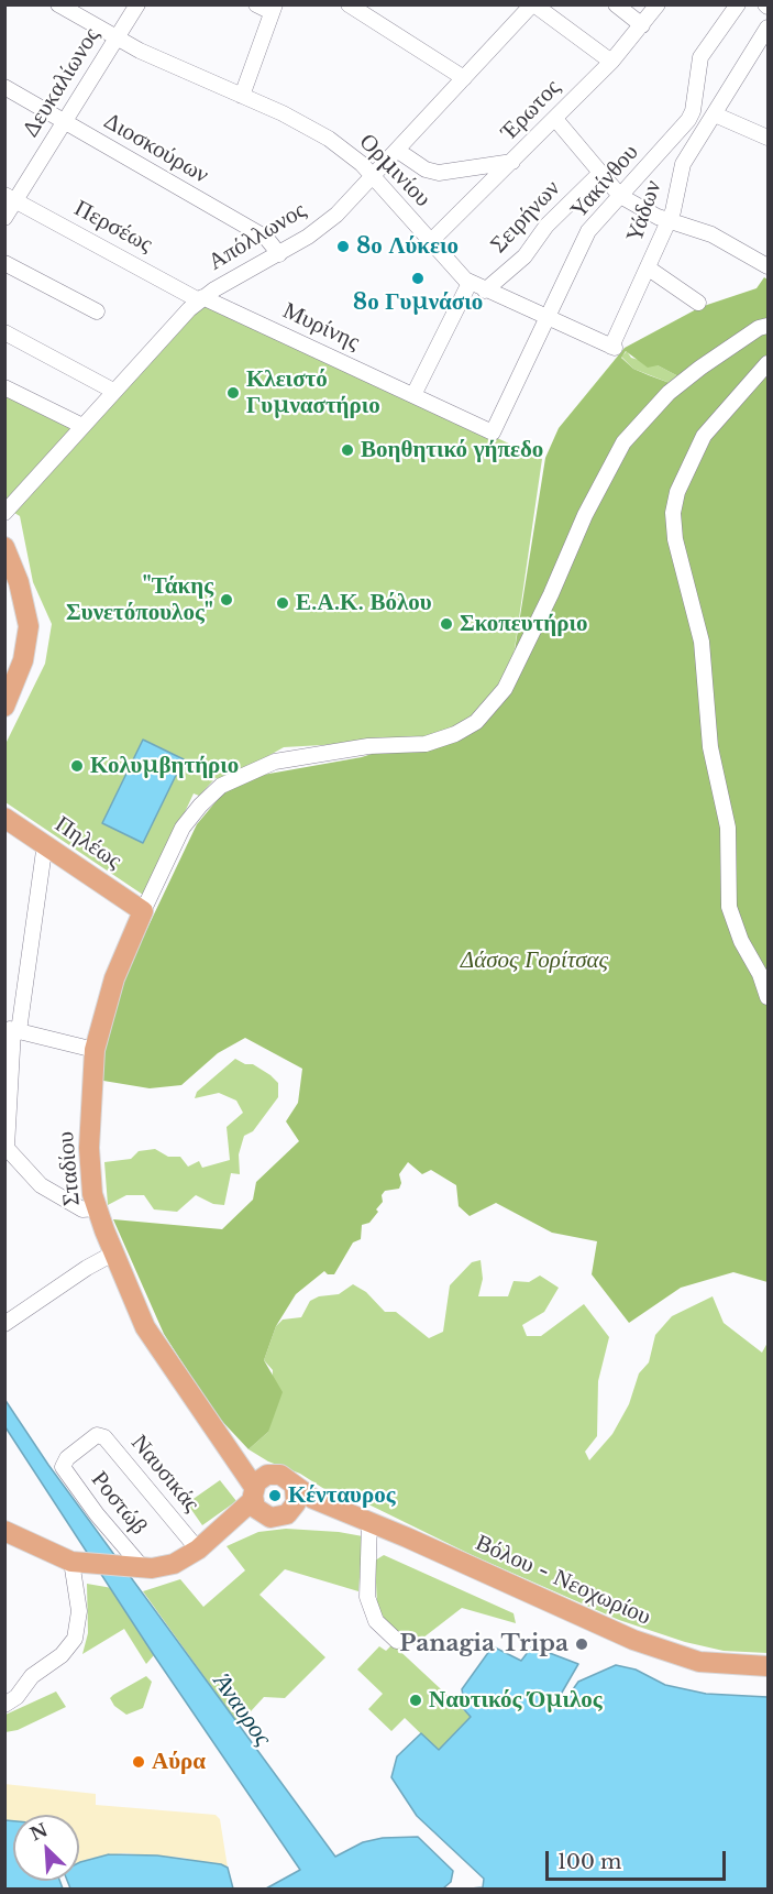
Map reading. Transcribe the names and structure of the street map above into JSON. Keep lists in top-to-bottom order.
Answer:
{
  "streets": {
    "main road": ["Πηλέως", "Σταδίου", "Βόλου - Νεοχωρίου"],
    "street": [
      "Δευκαλίωνος",
      "Έρωτος",
      "Διοσκούρων",
      "Ορμινίου",
      "Υακίνθου",
      "Υάδων",
      "Σειρήνων",
      "Περσέως",
      "Απόλλωνος",
      "Μυρίνης",
      "Ναυσικάς",
      "Ροστώβ"
    ]
  },
  "crossings": [
    ["Δευκαλίωνος", "Διοσκούρων"],
    ["Δευκαλίωνος", "Ορμινίου"],
    ["Δευκαλίωνος", "Περσέως"],
    ["Έρωτος", "Ορμινίου"],
    ["Διοσκούρων", "Απόλλωνος"],
    ["Ορμινίου", "Υακίνθου"],
    ["Ορμινίου", "Υάδων"],
    ["Ορμινίου", "Σειρήνων"],
    ["Ορμινίου", "Απόλλωνος"],
    ["Υακίνθου", "Μυρίνης"],
    ["Περσέως", "Απόλλωνος"],
    ["Περσέως", "Μυρίνης"],
    ["Απόλλωνος", "Μυρίνης"],
    ["Πηλέως", "Σταδίου"],
    ["Σταδίου", "Βόλου - Νεοχωρίου"],
    ["Ναυσικάς", "Ροστώβ"]
  ],
  "water": ["Άναυρος"],
  "parks": ["Δάσος Γορίτσας"],
  "places": [
    "8ο Λύκειο",
    "8ο Γυμνάσιο",
    "Κλειστό Γυμναστήριο",
    "Βοηθητικό γήπεδο",
    "\"Τάκης Συνετόπουλος\"",
    "Ε.Α.Κ. Βόλου",
    "Σκοπευτήριο",
    "Κολυμβητήριο",
    "Κένταυρος",
    "Panagia Tripa",
    "Ναυτικός Όμιλος",
    "Αύρα"
  ],
  "scale_bar": "100 m",
  "north": "top left"
}
